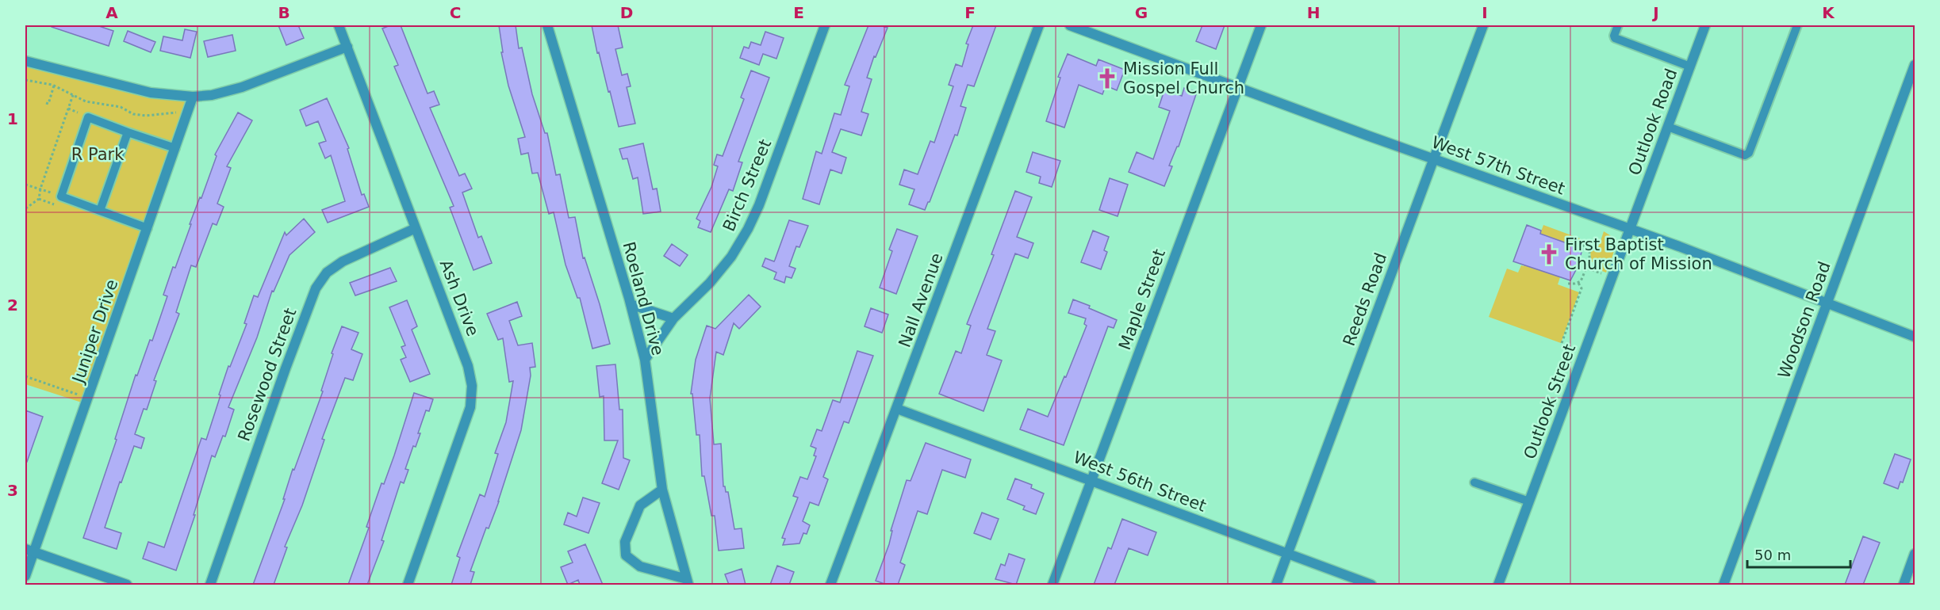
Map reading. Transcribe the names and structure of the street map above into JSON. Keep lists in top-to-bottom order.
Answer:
{
  "streets": {
    "street": [
      "Outlook Road",
      "West 57th Street",
      "Birch Street",
      "Ash Drive",
      "Roeland Drive",
      "Maple Street",
      "Reeds Road",
      "Nall Avenue",
      "Woodson Road",
      "Juniper Drive",
      "Rosewood Street",
      "Outlook Street",
      "West 56th Street"
    ]
  },
  "crossings": [
    ["Outlook Road", "West 57th Street"],
    ["Outlook Road", "Outlook Street"],
    ["West 57th Street", "Maple Street"],
    ["West 57th Street", "Reeds Road"],
    ["West 57th Street", "Woodson Road"],
    ["West 57th Street", "Outlook Street"],
    ["Birch Street", "Roeland Drive"],
    ["Ash Drive", "Rosewood Street"],
    ["Maple Street", "West 56th Street"],
    ["Reeds Road", "West 56th Street"],
    ["Nall Avenue", "West 56th Street"]
  ],
  "parks": ["R Park"],
  "places": {
    "church": ["Mission Full Gospel Church", "First Baptist Church of Mission"]
  },
  "scale_bar": "50 m",
  "grid": {
    "columns": [
      "A",
      "B",
      "C",
      "D",
      "E",
      "F",
      "G",
      "H",
      "I",
      "J",
      "K"
    ],
    "rows": ["1", "2", "3"]
  }
}
